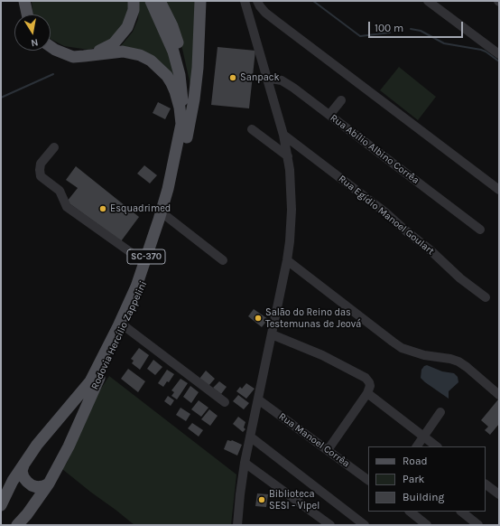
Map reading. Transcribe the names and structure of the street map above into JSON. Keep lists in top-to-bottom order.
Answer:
{
  "streets": {
    "main road": ["SC-370", "Rodovia Hercílio Zappelini"],
    "street": ["Rua Abílio Albino Corrêa", "Rua Egídio Manoel Goulart", "Rua Manoel Corrêa"]
  },
  "crossings": [
    ["SC-370", "Rodovia Hercílio Zappelini"]
  ],
  "places": [
    "Sanpack",
    "Esquadrimed",
    "Salão do Reino das Testemunas de Jeová",
    "Biblioteca SESI - Vipel"
  ],
  "legend": ["Road", "Park", "Building"],
  "scale_bar": "100 m",
  "north": "bottom"
}
